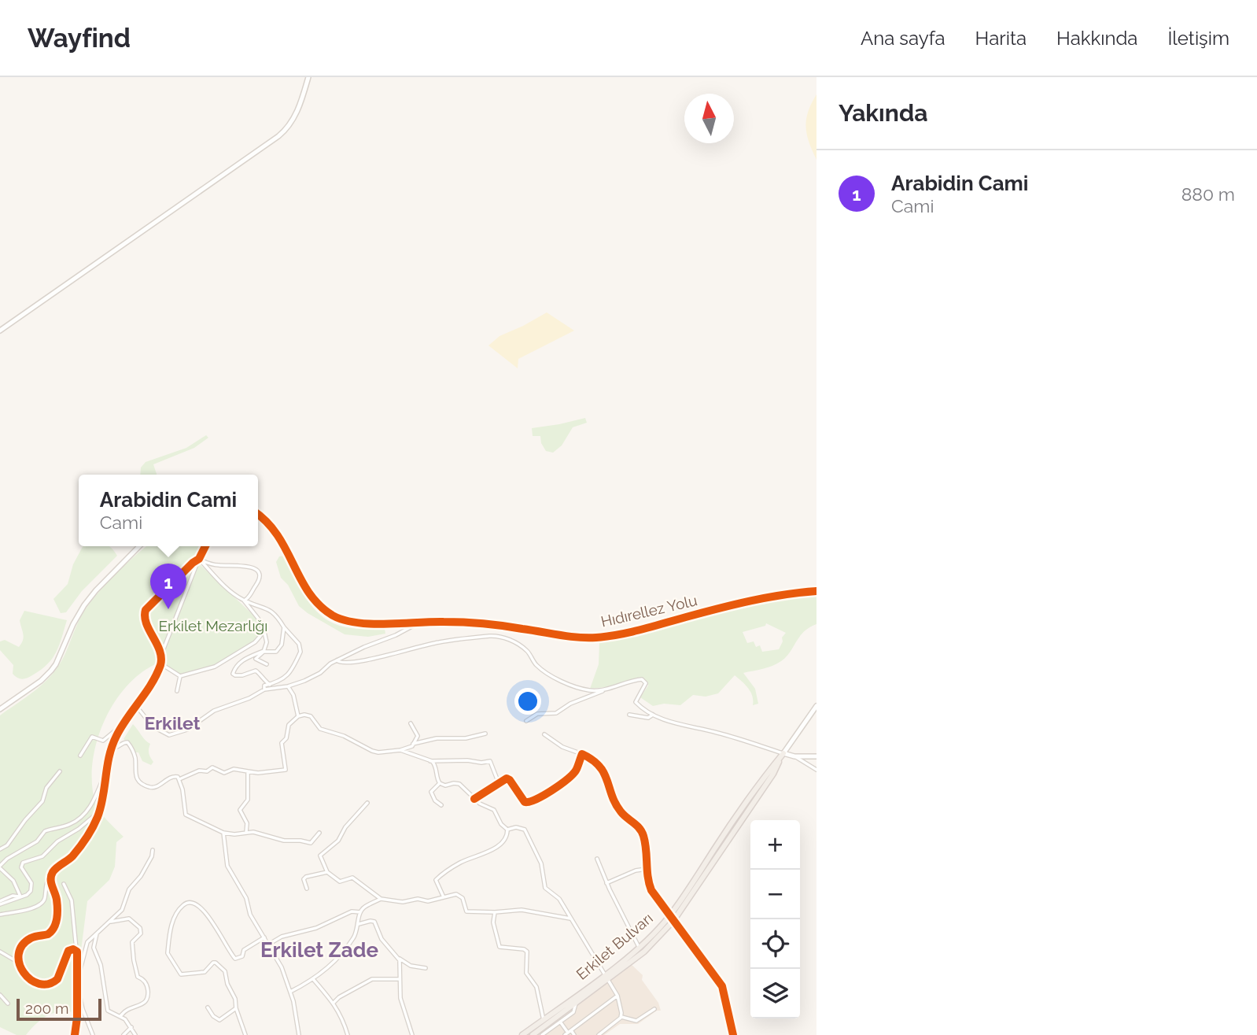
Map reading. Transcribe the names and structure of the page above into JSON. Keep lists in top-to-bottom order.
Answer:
{
  "streets": {
    "main road": ["Erkilet Bulvarı"],
    "street": ["Hıdırellez Yolu"]
  },
  "districts": ["Erkilet", "Erkilet Zade"],
  "parks": ["Erkilet Mezarlığı"],
  "scale_bar": "200 m",
  "north": "top",
  "page": {
    "header": "Wayfind",
    "nav": [
      "Ana sayfa",
      "Harita",
      "Hakkında",
      "İletişim"
    ],
    "heading": "Yakında",
    "list": [
      {
        "mark": "1",
        "name": "Arabidin Cami",
        "note": "Cami",
        "value": "880 m"
      }
    ],
    "popup": ["Arabidin Cami", "Cami"],
    "pins": "1",
    "map_buttons": ["+", "−"],
    "scale": "200 m"
  }
}
